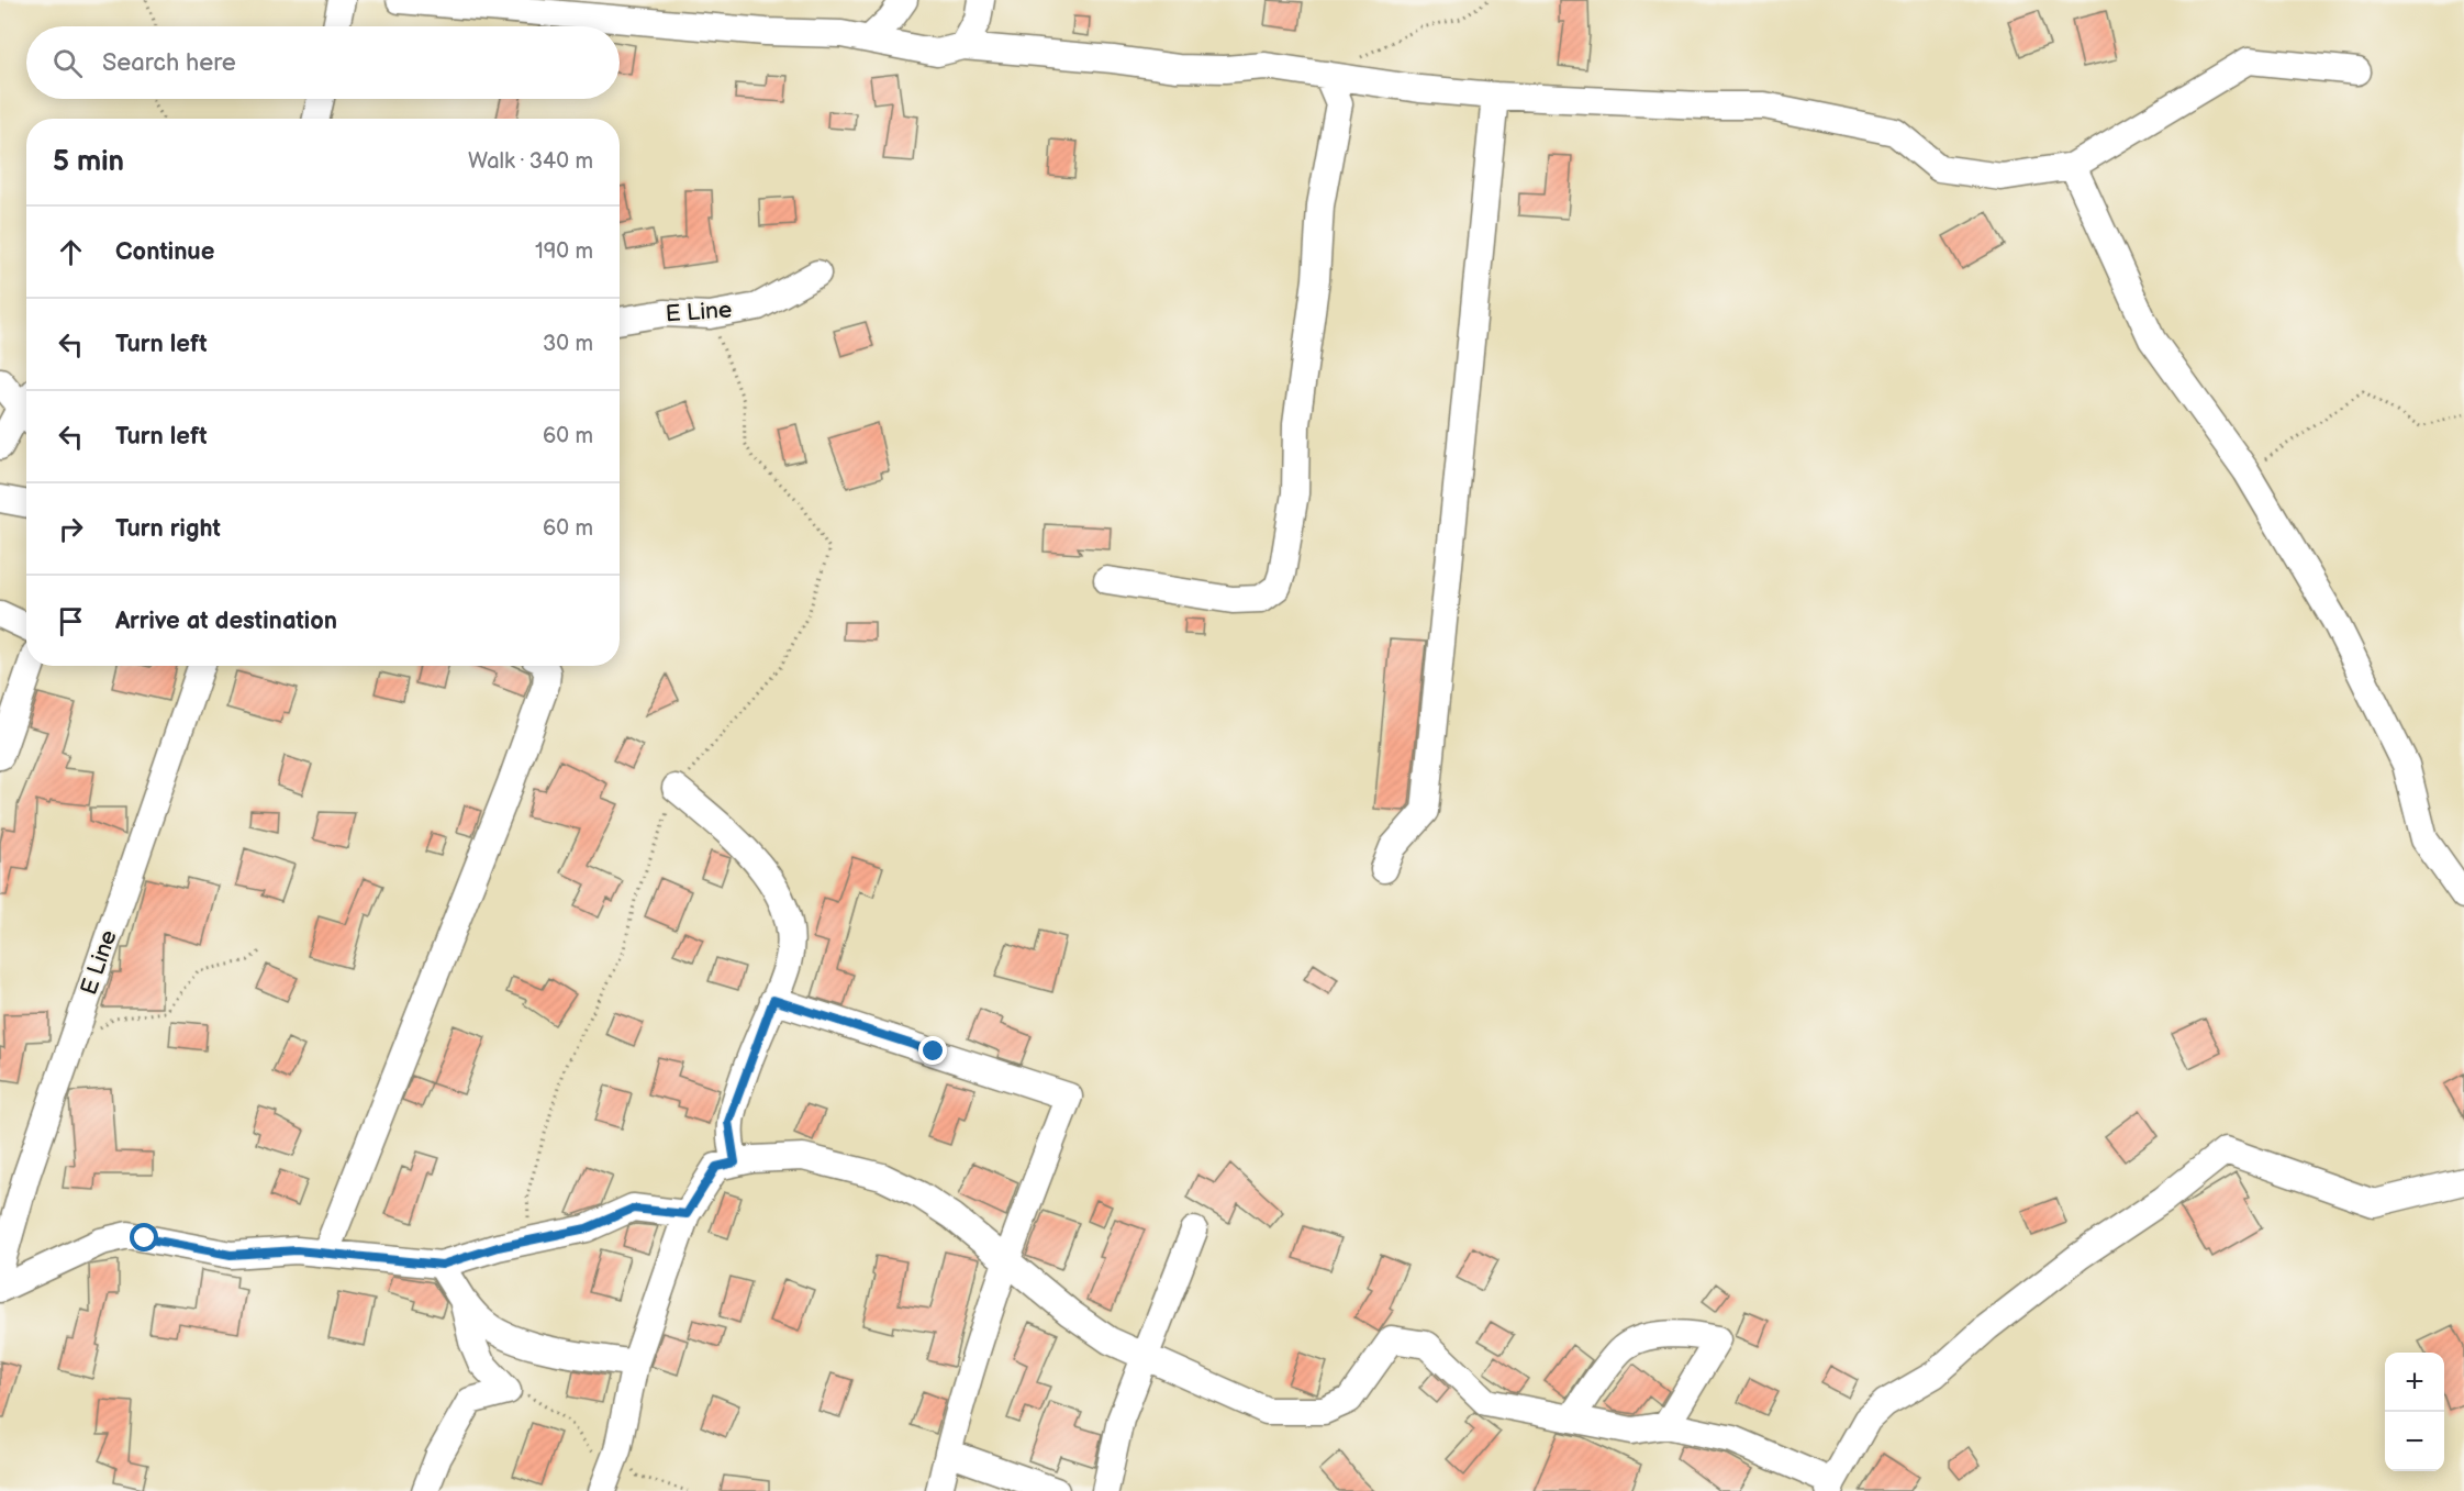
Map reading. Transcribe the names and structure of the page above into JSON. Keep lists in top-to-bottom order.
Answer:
{
  "streets": {
    "street": ["E Line"]
  },
  "page": {
    "search": "Search here",
    "heading": ["5 min", "Walk · 340 m"],
    "list": [
      ["Continue", "190 m"],
      ["Turn left", "30 m"],
      ["Turn left", "60 m"],
      ["Turn right", "60 m"],
      "Arrive at destination"
    ],
    "map_buttons": ["+", "−"]
  }
}
